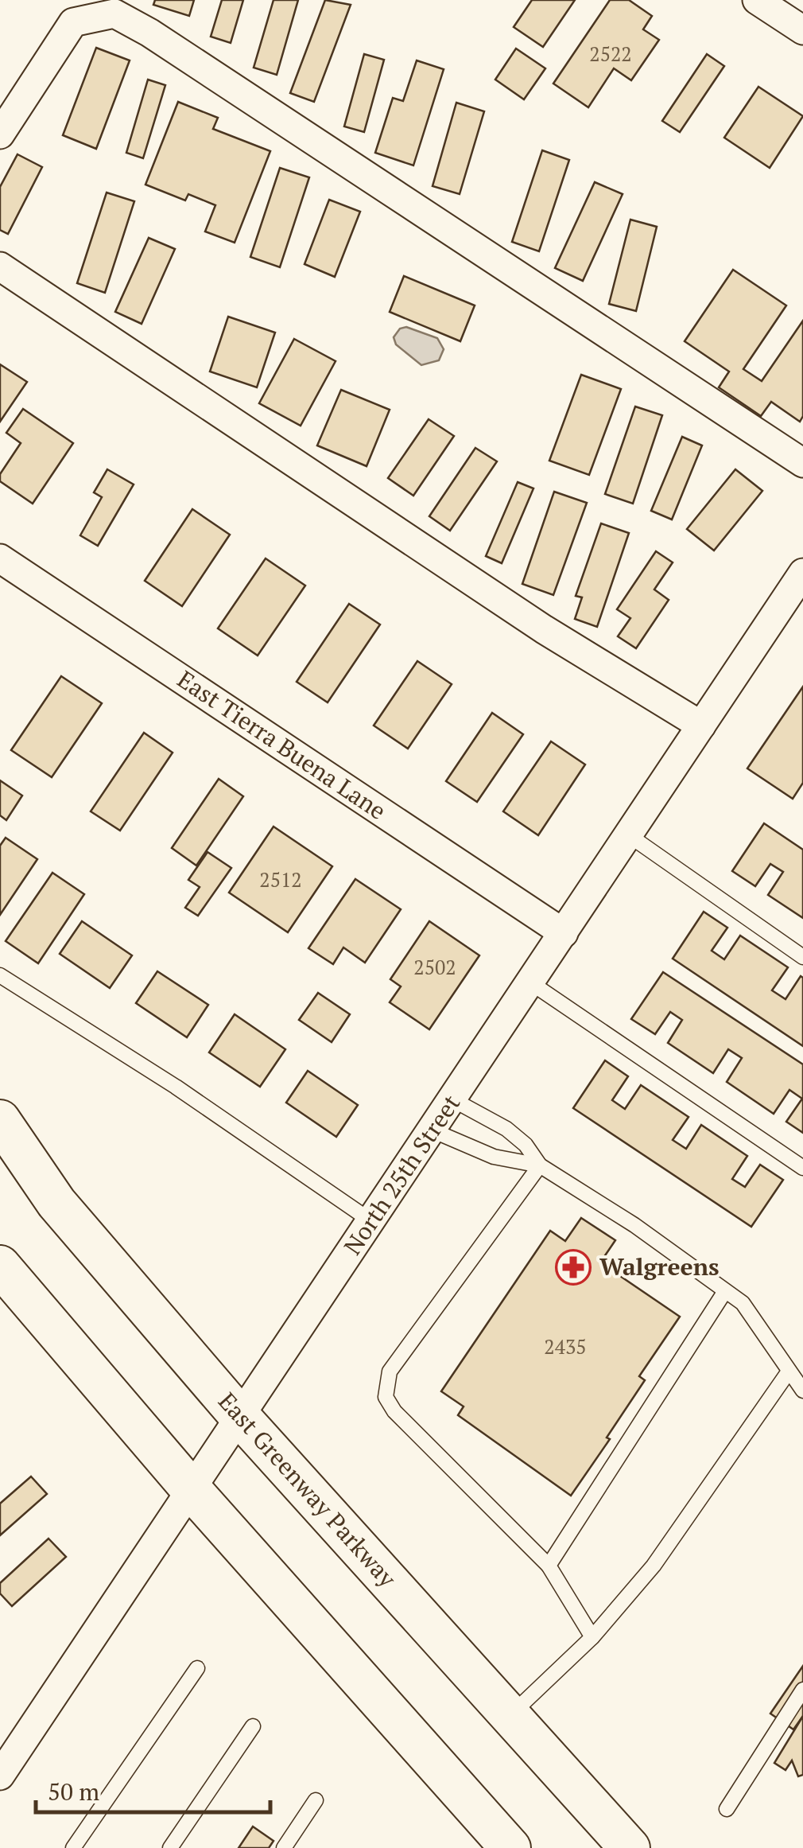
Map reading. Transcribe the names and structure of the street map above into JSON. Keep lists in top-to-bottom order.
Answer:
{
  "streets": {
    "main road": ["East Greenway Parkway"],
    "street": ["East Tierra Buena Lane", "North 25th Street"]
  },
  "crossings": [
    ["East Tierra Buena Lane", "North 25th Street"],
    ["North 25th Street", "East Greenway Parkway"]
  ],
  "places": {
    "pharmacy": ["Walgreens"]
  },
  "house_numbers": [
    "2522",
    "2512",
    "2502",
    "2435"
  ],
  "scale_bar": "50 m"
}
